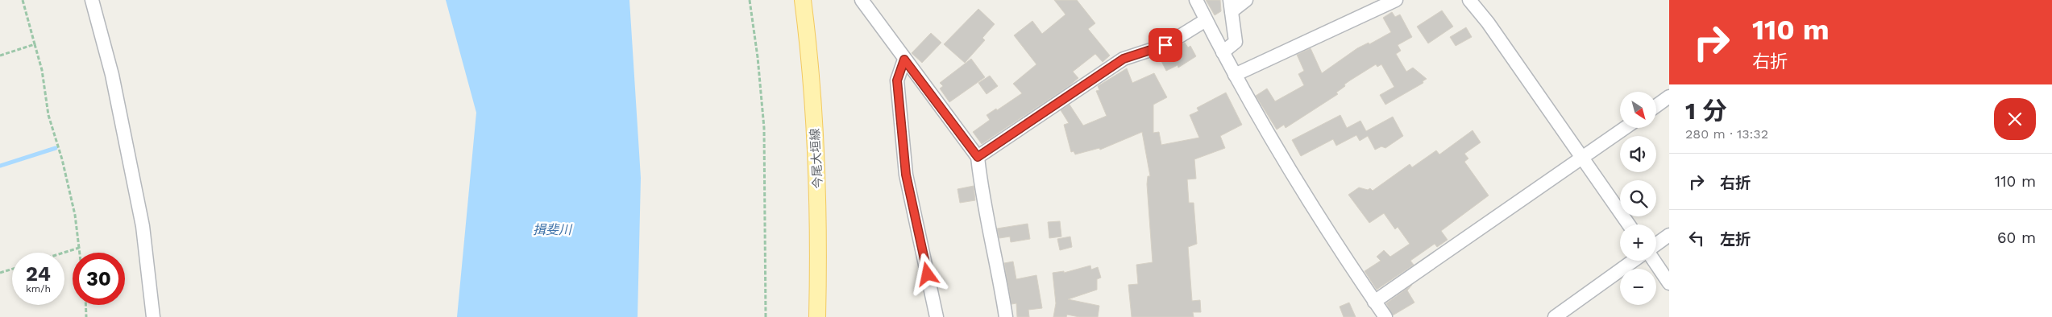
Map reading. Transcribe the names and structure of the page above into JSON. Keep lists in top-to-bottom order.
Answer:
{
  "streets": {
    "main road": ["今尾大垣線"]
  },
  "water": ["揖斐川"],
  "north": "bottom right",
  "page": {
    "turn": ["110 m", "右折"],
    "heading": ["1 分", "280 m · 13:32"],
    "map_buttons": ["+", "−"],
    "list": [
      {
        "name": "右折",
        "value": "110 m"
      },
      {
        "name": "左折",
        "value": "60 m"
      }
    ],
    "speed": "24 km/h",
    "limit": "30"
  }
}
